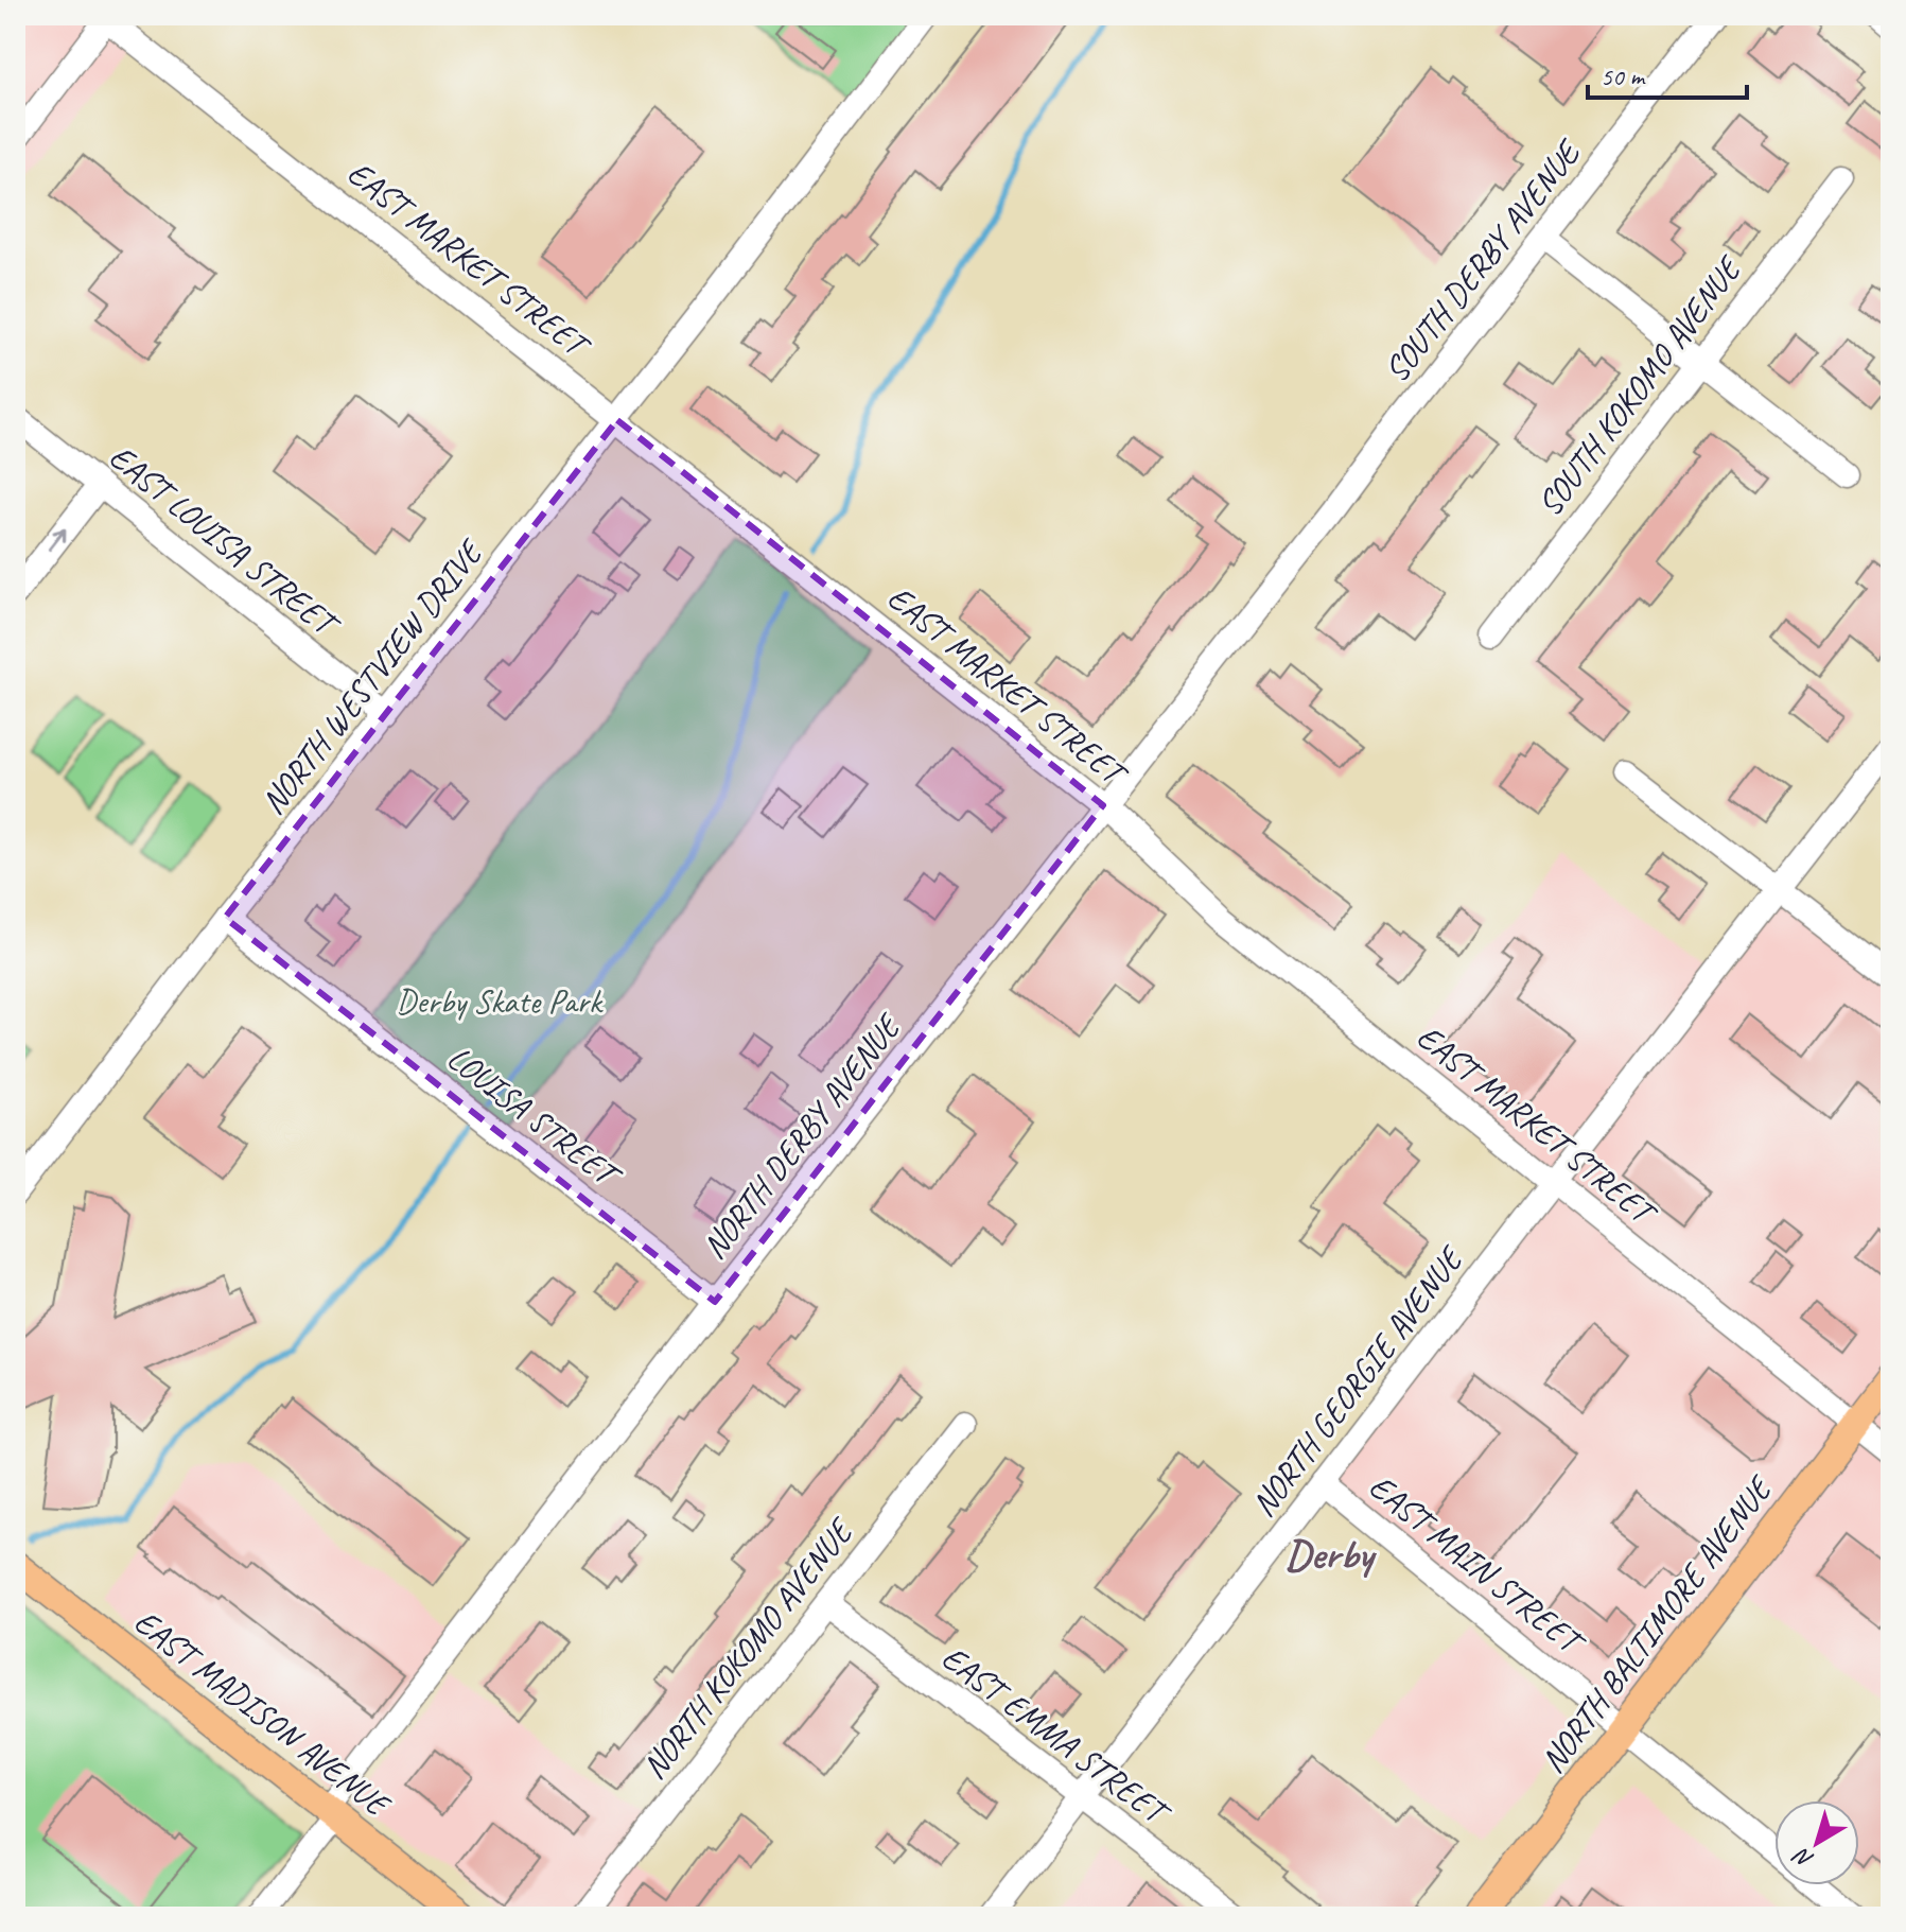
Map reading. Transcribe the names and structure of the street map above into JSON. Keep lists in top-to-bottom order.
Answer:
{
  "streets": {
    "main road": ["NORTH BALTIMORE AVENUE", "EAST MADISON AVENUE"],
    "street": [
      "EAST MARKET STREET",
      "SOUTH DERBY AVENUE",
      "SOUTH KOKOMO AVENUE",
      "EAST LOUISA STREET",
      "NORTH WESTVIEW DRIVE",
      "LOUISA STREET",
      "NORTH DERBY AVENUE",
      "NORTH GEORGIE AVENUE",
      "EAST MAIN STREET",
      "NORTH KOKOMO AVENUE",
      "EAST EMMA STREET"
    ]
  },
  "crossings": [
    ["EAST MARKET STREET", "NORTH WESTVIEW DRIVE"],
    ["EAST MARKET STREET", "NORTH DERBY AVENUE"],
    ["EAST MARKET STREET", "NORTH GEORGIE AVENUE"],
    ["EAST MARKET STREET", "NORTH BALTIMORE AVENUE"],
    ["SOUTH DERBY AVENUE", "NORTH DERBY AVENUE"],
    ["EAST LOUISA STREET", "NORTH WESTVIEW DRIVE"],
    ["NORTH WESTVIEW DRIVE", "LOUISA STREET"],
    ["LOUISA STREET", "NORTH DERBY AVENUE"],
    ["NORTH DERBY AVENUE", "EAST MADISON AVENUE"],
    ["NORTH GEORGIE AVENUE", "EAST MAIN STREET"],
    ["NORTH GEORGIE AVENUE", "EAST EMMA STREET"],
    ["EAST MAIN STREET", "NORTH BALTIMORE AVENUE"],
    ["NORTH KOKOMO AVENUE", "EAST EMMA STREET"]
  ],
  "districts": ["Derby"],
  "parks": ["Derby Skate Park"],
  "scale_bar": "50 m",
  "north": "bottom left"
}
